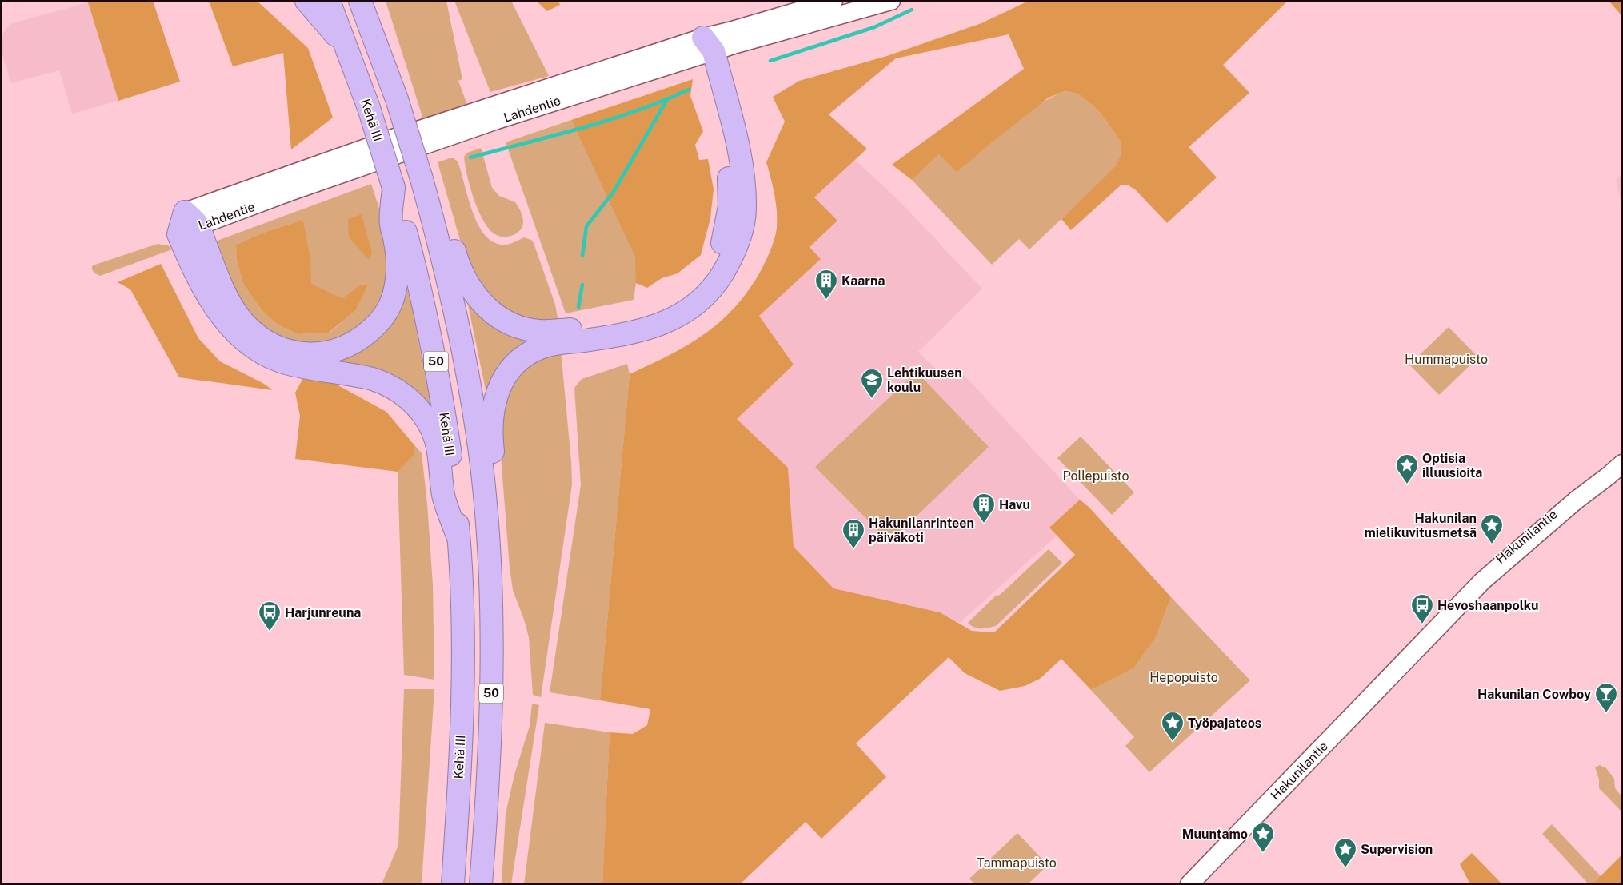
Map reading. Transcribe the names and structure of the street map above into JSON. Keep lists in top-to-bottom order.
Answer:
{
  "streets": {
    "highway": ["Kehä III", "50"],
    "main road": ["Lahdentie", "Hakunilantie"]
  },
  "parks": [
    "Hummapuisto",
    "Pollepuisto",
    "Hepopuisto",
    "Tammapuisto"
  ],
  "places": {
    "building": ["Kaarna", "Havu", "Hakunilanrinteen päiväkoti"],
    "school or university": ["Lehtikuusen koulu"],
    "place": [
      "Optisia illuusioita",
      "Hakunilan mielikuvitusmetsä",
      "Työpajateos",
      "Muuntamo",
      "Supervision"
    ],
    "bus stop": ["Hevoshaanpolku", "Harjunreuna"],
    "bar": ["Hakunilan Cowboy"]
  }
}
